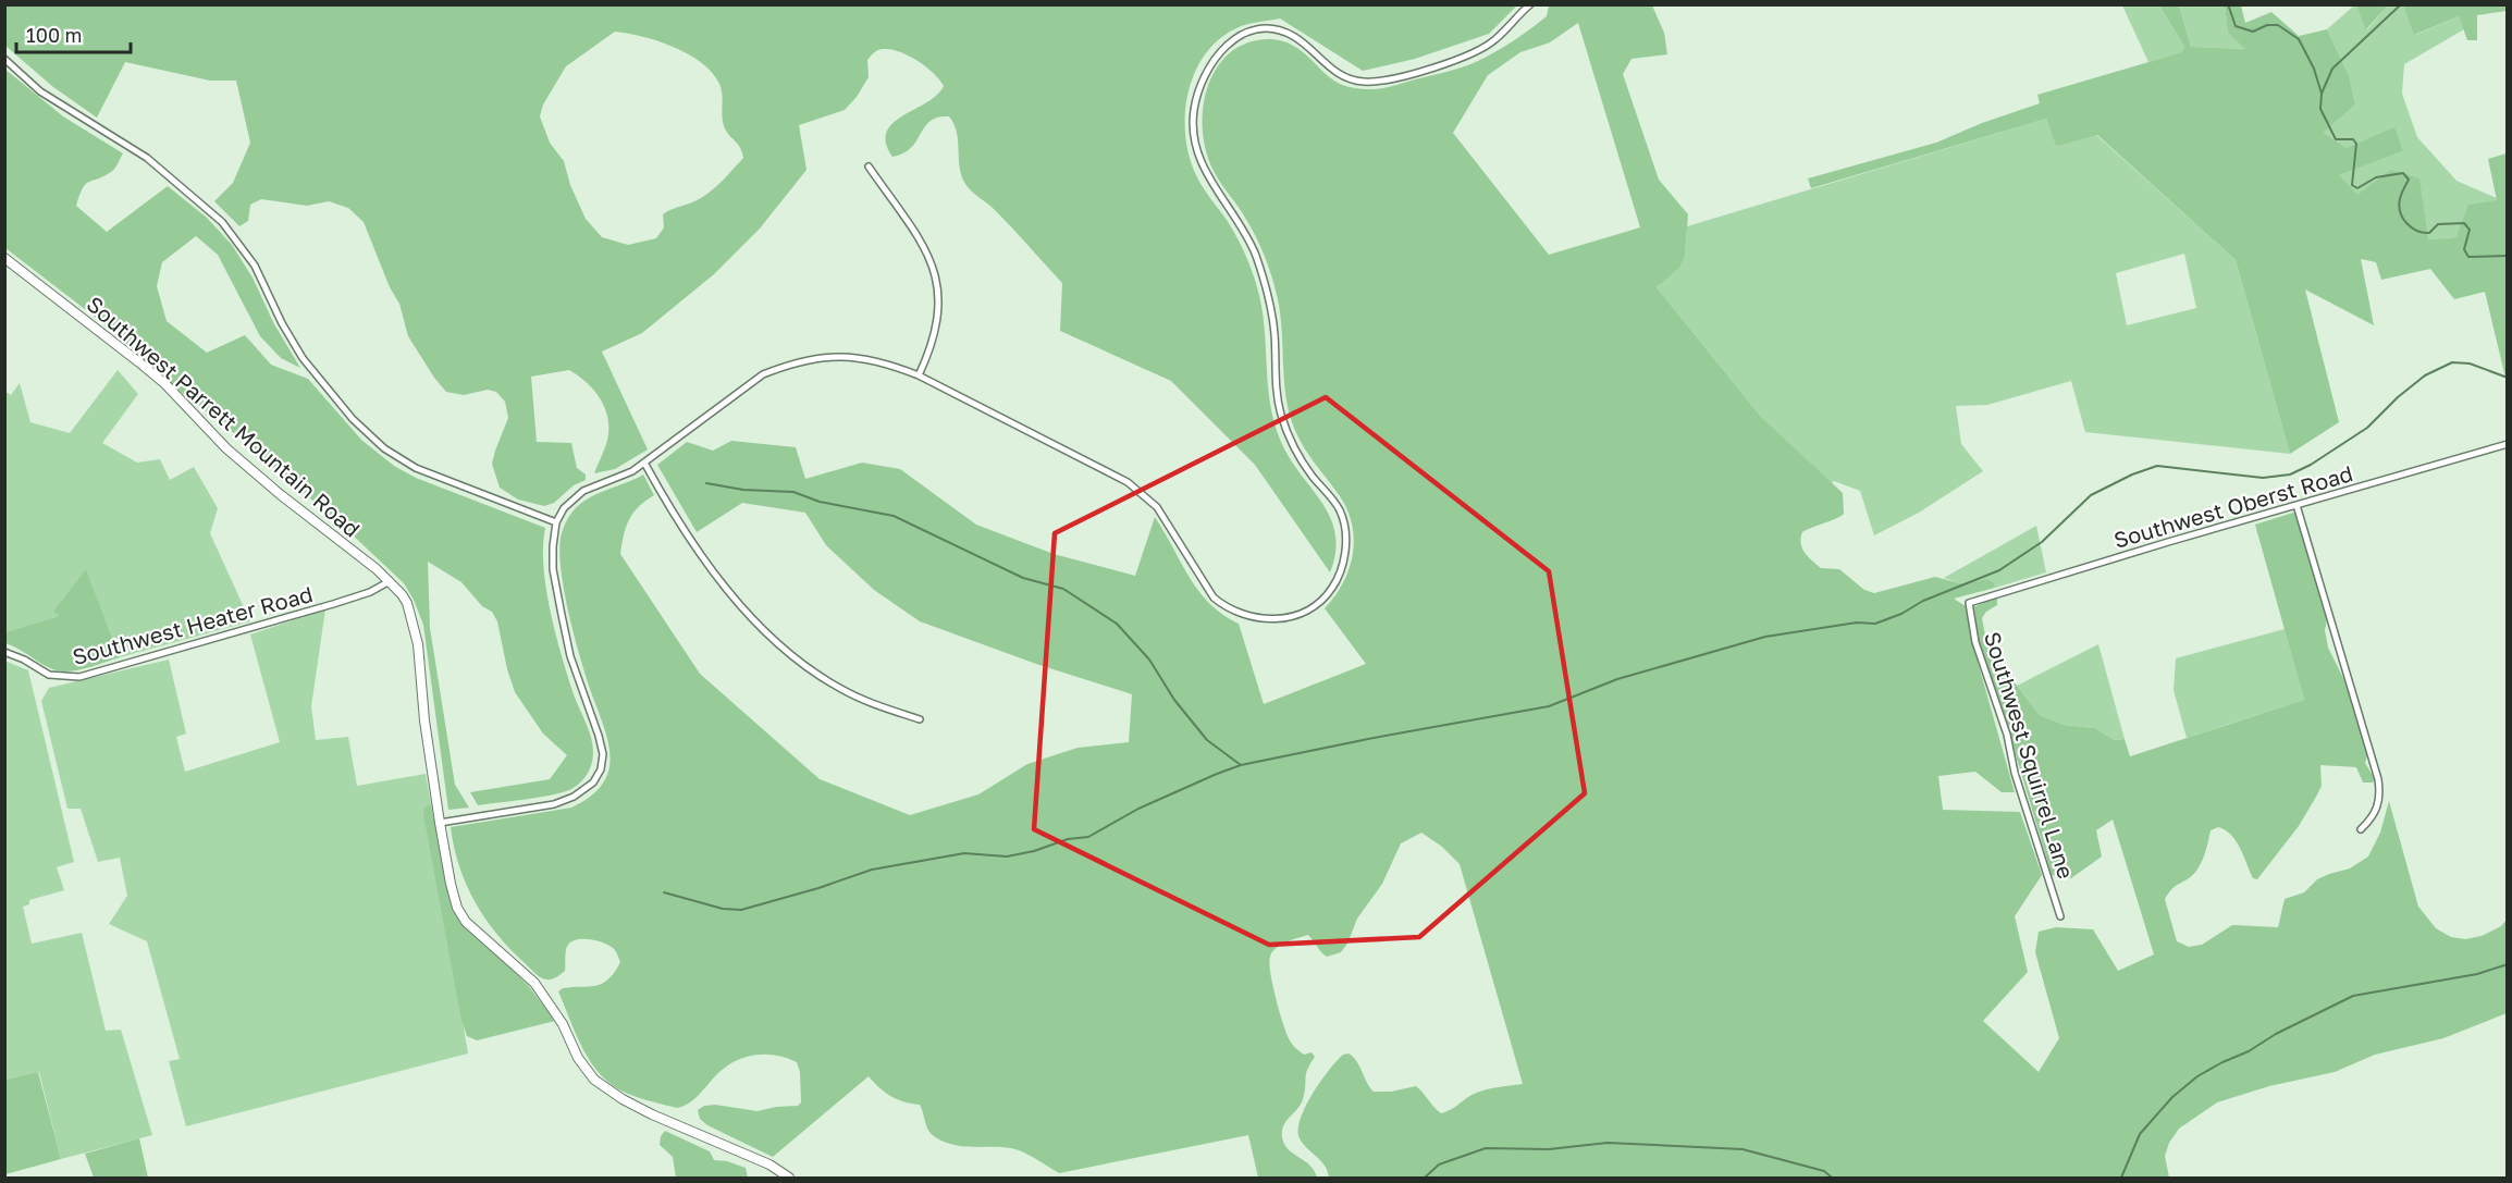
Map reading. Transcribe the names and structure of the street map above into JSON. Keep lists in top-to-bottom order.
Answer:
{
  "streets": {
    "street": [
      "Southwest Parrett Mountain Road",
      "Southwest Oberst Road",
      "Southwest Heater Road",
      "Southwest Squirrel Lane"
    ]
  },
  "crossings": [
    ["Southwest Parrett Mountain Road", "Southwest Heater Road"],
    ["Southwest Oberst Road", "Southwest Squirrel Lane"]
  ],
  "scale_bar": "100 m"
}
